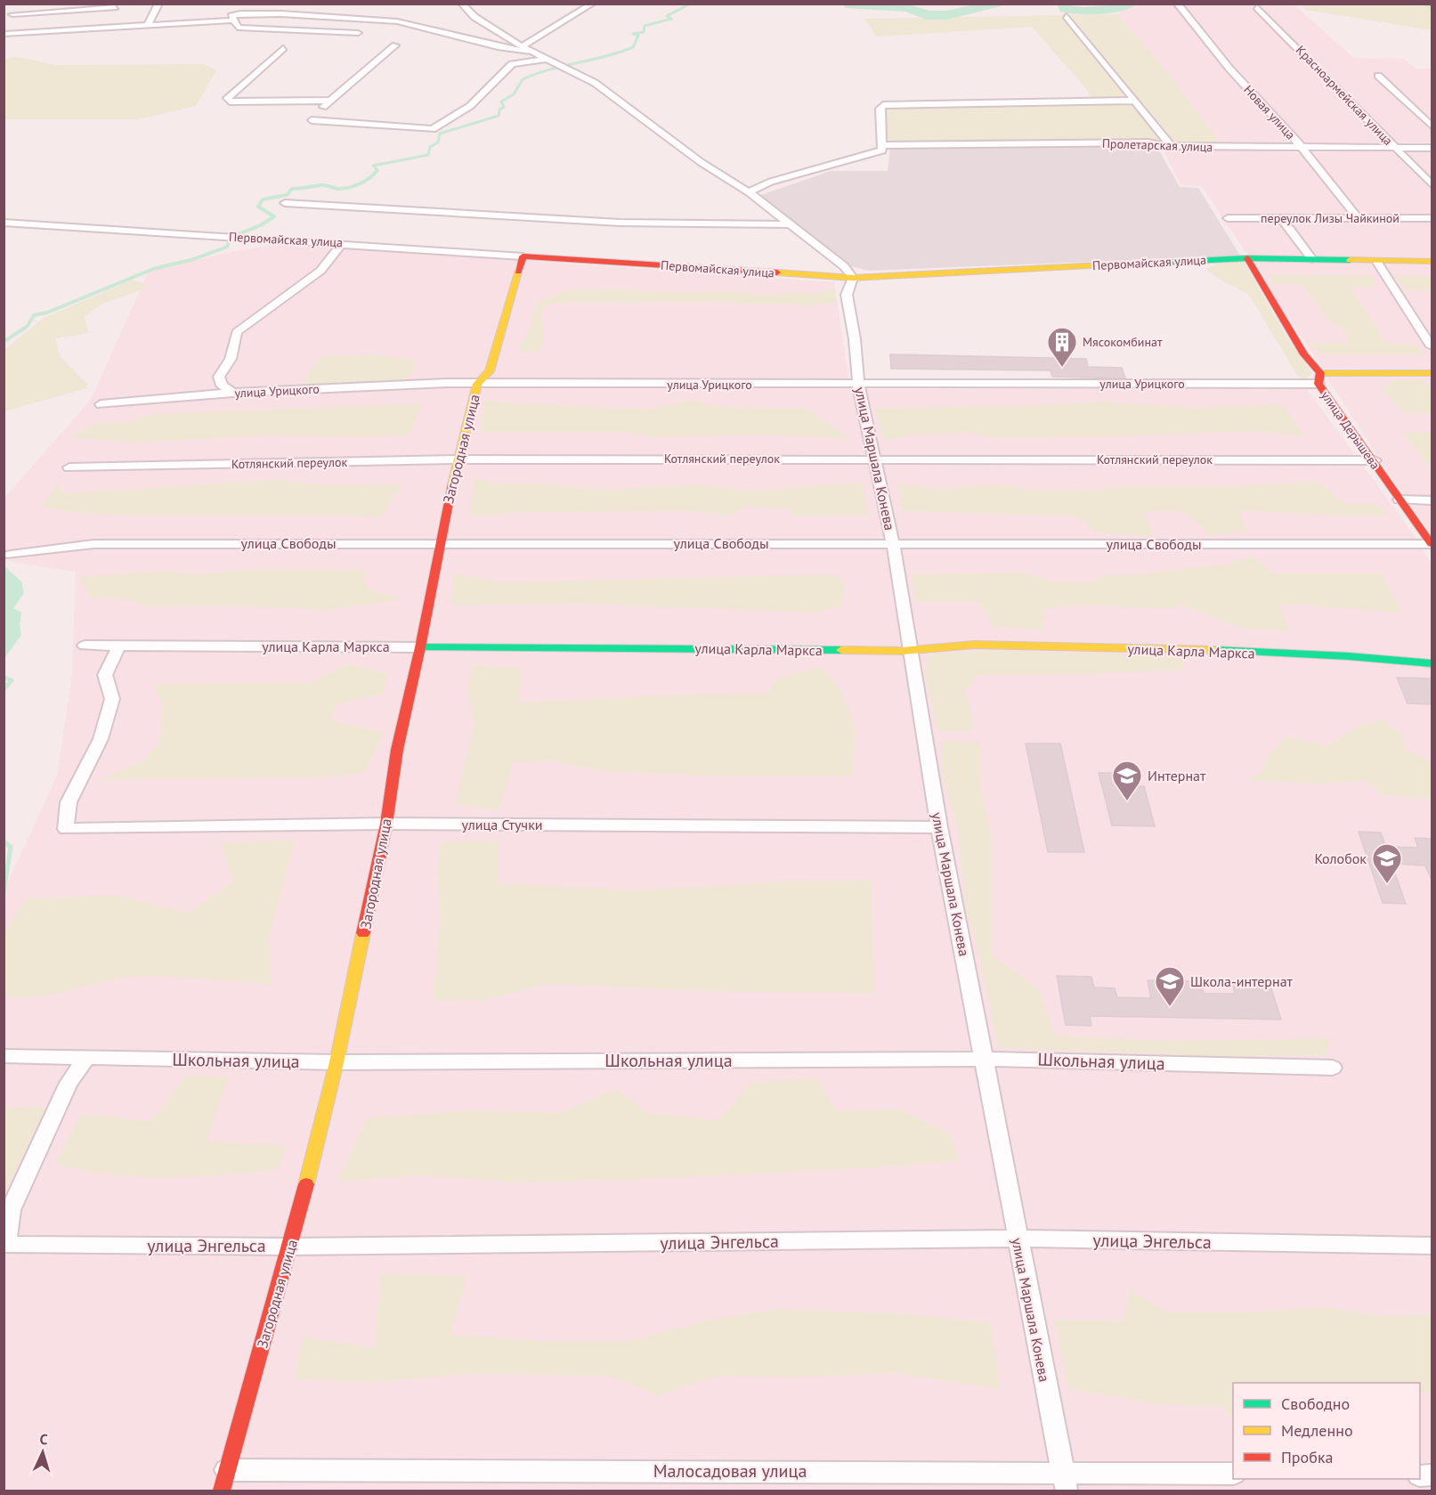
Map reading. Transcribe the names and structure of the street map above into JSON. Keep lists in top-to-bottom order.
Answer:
{
  "streets": {
    "street": [
      "Красноармейская улица",
      "Новая улица",
      "Пролетарская улица",
      "переулок Лизы Чайкиной",
      "Первомайская улица",
      "улица Урицкого",
      "улица Дерышева",
      "Загородная улица",
      "Котлянский переулок",
      "улица Маршала Конева",
      "улица Свободы",
      "улица Карла Маркса",
      "улица Стучки",
      "Школьная улица",
      "улица Энгельса",
      "Малосадовая улица"
    ]
  },
  "crossings": [
    ["Красноармейская улица", "Пролетарская улица"],
    ["Новая улица", "Пролетарская улица"],
    ["Новая улица", "переулок Лизы Чайкиной"],
    ["Первомайская улица", "улица Дерышева"],
    ["Первомайская улица", "Загородная улица"],
    ["Первомайская улица", "улица Маршала Конева"],
    ["улица Урицкого", "улица Дерышева"],
    ["улица Урицкого", "Загородная улица"],
    ["улица Урицкого", "улица Маршала Конева"],
    ["улица Дерышева", "Котлянский переулок"],
    ["улица Дерышева", "улица Свободы"],
    ["Загородная улица", "Котлянский переулок"],
    ["Загородная улица", "улица Свободы"],
    ["Загородная улица", "улица Карла Маркса"],
    ["Загородная улица", "улица Стучки"],
    ["Загородная улица", "Школьная улица"],
    ["Загородная улица", "улица Энгельса"],
    ["Загородная улица", "Малосадовая улица"],
    ["Котлянский переулок", "улица Маршала Конева"],
    ["улица Маршала Конева", "улица Свободы"],
    ["улица Маршала Конева", "улица Карла Маркса"],
    ["улица Маршала Конева", "улица Стучки"],
    ["улица Маршала Конева", "Школьная улица"],
    ["улица Маршала Конева", "улица Энгельса"],
    ["улица Маршала Конева", "Малосадовая улица"],
    ["улица Карла Маркса", "улица Стучки"],
    ["Школьная улица", "улица Энгельса"]
  ],
  "places": {
    "building": ["Мясокомбинат"],
    "school or university": ["Интернат", "Колобок", "Школа-интернат"]
  },
  "legend": ["Свободно", "Медленно", "Пробка"],
  "north": "top"
}
